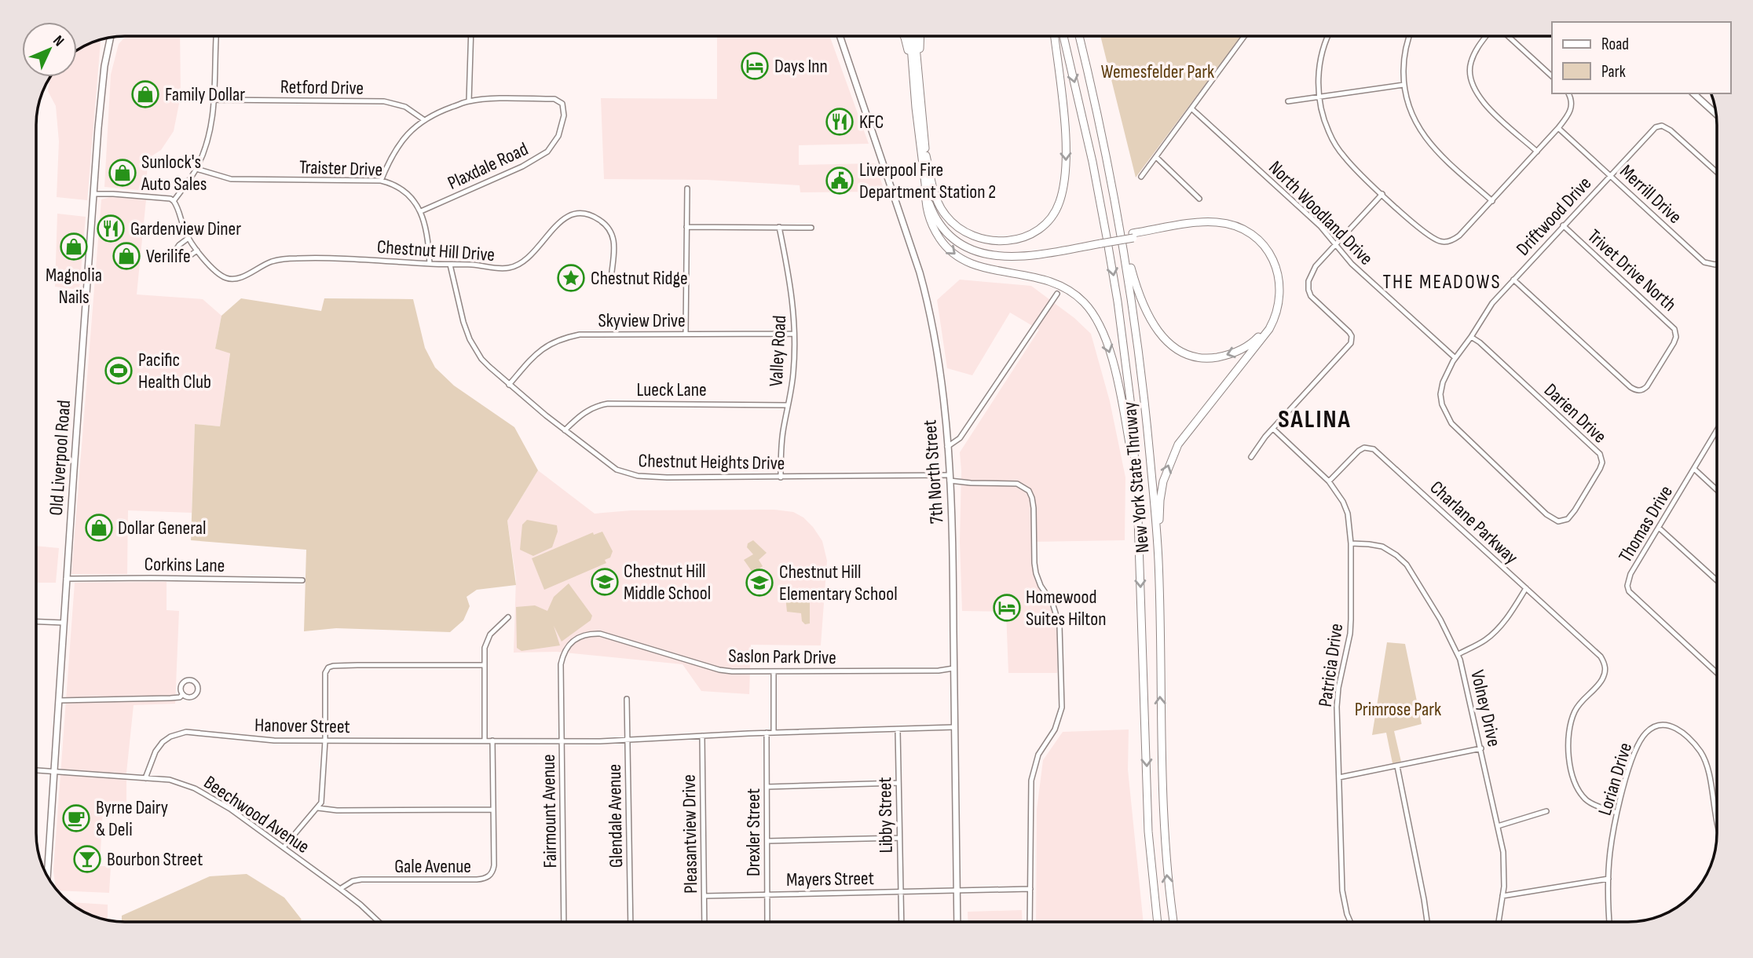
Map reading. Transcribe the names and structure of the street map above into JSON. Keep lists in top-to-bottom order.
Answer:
{
  "streets": {
    "highway": ["New York State Thruway"],
    "street": [
      "Retford Drive",
      "Plaxdale Road",
      "Traister Drive",
      "Merrill Drive",
      "North Woodland Drive",
      "Driftwood Drive",
      "Chestnut Hill Drive",
      "Trivet Drive North",
      "Skyview Drive",
      "Valley Road",
      "Lueck Lane",
      "Darien Drive",
      "Old Liverpool Road",
      "Chestnut Heights Drive",
      "7th North Street",
      "Charlane Parkway",
      "Thomas Drive",
      "Corkins Lane",
      "Saslon Park Drive",
      "Patricia Drive",
      "Volney Drive",
      "Hanover Street",
      "Lorian Drive",
      "Fairmount Avenue",
      "Beechwood Avenue",
      "Libby Street",
      "Glendale Avenue",
      "Drexler Street",
      "Pleasantview Drive",
      "Gale Avenue",
      "Mayers Street"
    ]
  },
  "crossings": [
    ["Plaxdale Road", "Traister Drive"],
    ["Traister Drive", "Chestnut Hill Drive"],
    ["Merrill Drive", "Driftwood Drive"],
    ["North Woodland Drive", "Driftwood Drive"],
    ["Driftwood Drive", "Trivet Drive North"],
    ["Driftwood Drive", "Darien Drive"],
    ["Chestnut Hill Drive", "Chestnut Heights Drive"],
    ["Skyview Drive", "Valley Road"],
    ["Skyview Drive", "Chestnut Heights Drive"],
    ["Valley Road", "Lueck Lane"],
    ["Valley Road", "Chestnut Heights Drive"],
    ["Lueck Lane", "Chestnut Heights Drive"],
    ["Old Liverpool Road", "Corkins Lane"],
    ["Old Liverpool Road", "Beechwood Avenue"],
    ["Chestnut Heights Drive", "7th North Street"],
    ["Chestnut Heights Drive", "Mayers Street"],
    ["7th North Street", "Saslon Park Drive"],
    ["7th North Street", "Mayers Street"],
    ["Charlane Parkway", "Patricia Drive"],
    ["Charlane Parkway", "Lorian Drive"],
    ["Saslon Park Drive", "Fairmount Avenue"],
    ["Patricia Drive", "Volney Drive"],
    ["Hanover Street", "Beechwood Avenue"],
    ["Hanover Street", "Gale Avenue"],
    ["Beechwood Avenue", "Gale Avenue"],
    ["Libby Street", "Mayers Street"],
    ["Drexler Street", "Mayers Street"],
    ["Pleasantview Drive", "Mayers Street"]
  ],
  "districts": ["THE MEADOWS", "SALINA"],
  "parks": ["Wemesfelder Park", "Primrose Park"],
  "places": {
    "hotel": ["Days Inn", "Homewood Suites Hilton"],
    "shop": [
      "Family Dollar",
      "Sunlock's Auto Sales",
      "Magnolia Nails",
      "Verilife",
      "Dollar General"
    ],
    "restaurant": ["KFC", "Gardenview Diner"],
    "public building": ["Liverpool Fire Department Station 2"],
    "place": ["Chestnut Ridge"],
    "sports": ["Pacific Health Club"],
    "school or university": ["Chestnut Hill Middle School", "Chestnut Hill Elementary School"],
    "cafe": ["Byrne Dairy & Deli"],
    "bar": ["Bourbon Street"]
  },
  "legend": ["Road", "Park"],
  "north": "top right"
}
